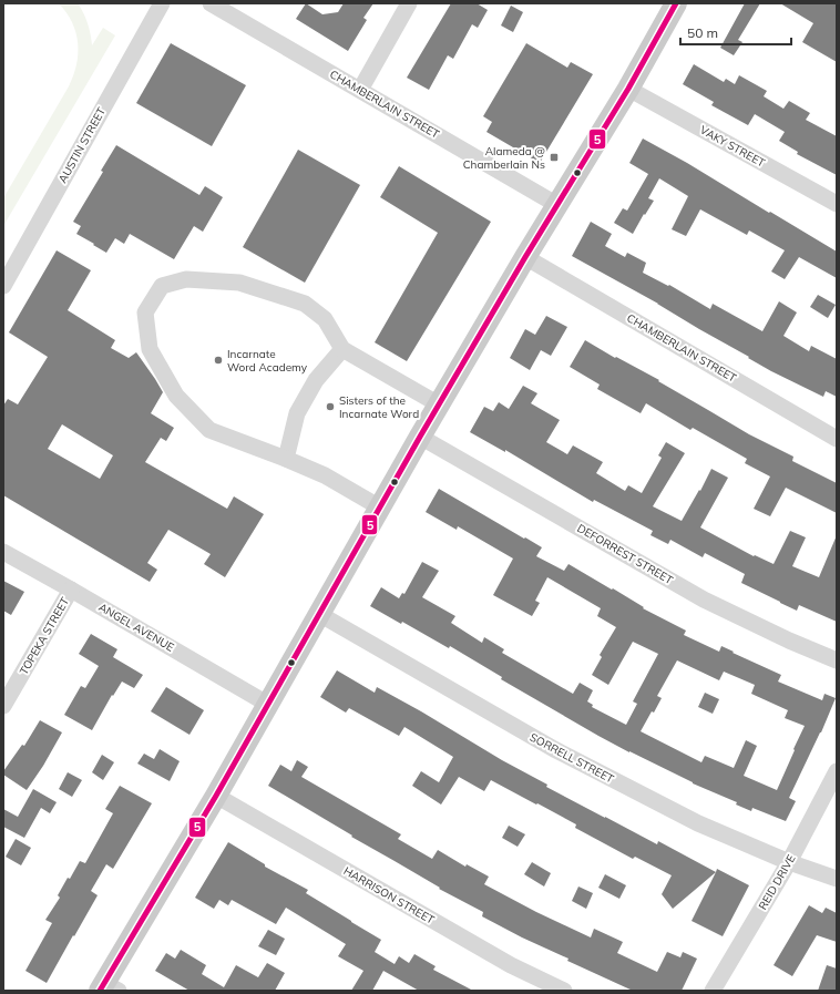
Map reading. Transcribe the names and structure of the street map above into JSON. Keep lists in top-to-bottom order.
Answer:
{
  "streets": {
    "street": [
      "CHAMBERLAIN STREET",
      "AUSTIN STREET",
      "VAKY STREET",
      "DEFORREST STREET",
      "ANGEL AVENUE",
      "TOPEKA STREET",
      "SORRELL STREET",
      "REID DRIVE",
      "HARRISON STREET"
    ]
  },
  "crossings": [
    ["ANGEL AVENUE", "TOPEKA STREET"],
    ["SORRELL STREET", "REID DRIVE"]
  ],
  "places": {
    "transit": ["Alameda @ Chamberlain Ns"],
    "other": ["Incarnate Word Academy", "Sisters of the Incarnate Word"]
  },
  "lines": ["transit line 5"],
  "scale_bar": "50 m"
}
